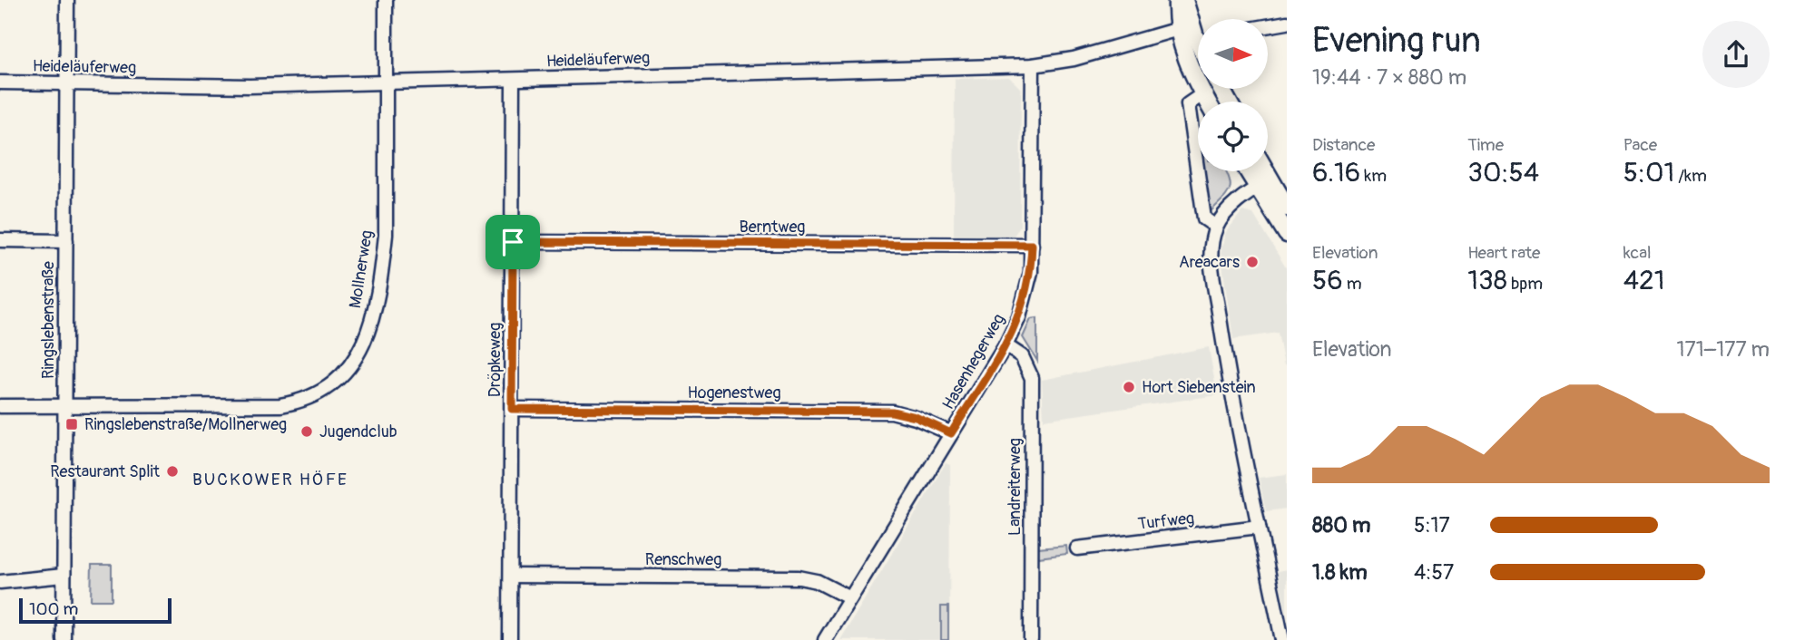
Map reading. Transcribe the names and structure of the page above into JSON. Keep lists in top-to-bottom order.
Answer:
{
  "streets": {
    "street": [
      "Heideläuferweg",
      "Berntweg",
      "Mollnerweg",
      "Ringslebenstraße",
      "Dröpkeweg",
      "Hasenhegerweg",
      "Hogenestweg",
      "Landreiterweg",
      "Turfweg",
      "Renschweg"
    ]
  },
  "crossings": [
    ["Heideläuferweg", "Mollnerweg"],
    ["Heideläuferweg", "Ringslebenstraße"],
    ["Heideläuferweg", "Dröpkeweg"],
    ["Heideläuferweg", "Hasenhegerweg"],
    ["Berntweg", "Dröpkeweg"],
    ["Berntweg", "Hasenhegerweg"],
    ["Mollnerweg", "Ringslebenstraße"],
    ["Dröpkeweg", "Hogenestweg"],
    ["Dröpkeweg", "Renschweg"],
    ["Hasenhegerweg", "Hogenestweg"],
    ["Hasenhegerweg", "Landreiterweg"],
    ["Hasenhegerweg", "Renschweg"]
  ],
  "districts": ["BUCKOWER HÖFE"],
  "places": {
    "other": [
      "Areacars",
      "Hort Siebenstein",
      "Jugendclub",
      "Restaurant Split"
    ],
    "transit": ["Ringslebenstraße/Mollnerweg"]
  },
  "scale_bar": "100 m",
  "north": "right",
  "page": {
    "heading": ["Evening run", "19:44 · 7 × 880 m"],
    "stats": [
      ["Distance", "6.16 km"],
      ["Time", "30:54"],
      ["Pace", "5:01 /km"],
      ["Elevation", "56 m"],
      ["Heart rate", "138 bpm"],
      ["kcal", "421"]
    ],
    "chart": ["Elevation", "171–177 m"],
    "list": [
      {
        "name": "880 m",
        "note": "5:17"
      },
      {
        "name": "1.8 km",
        "note": "4:57"
      }
    ],
    "scale": "100 m"
  }
}
